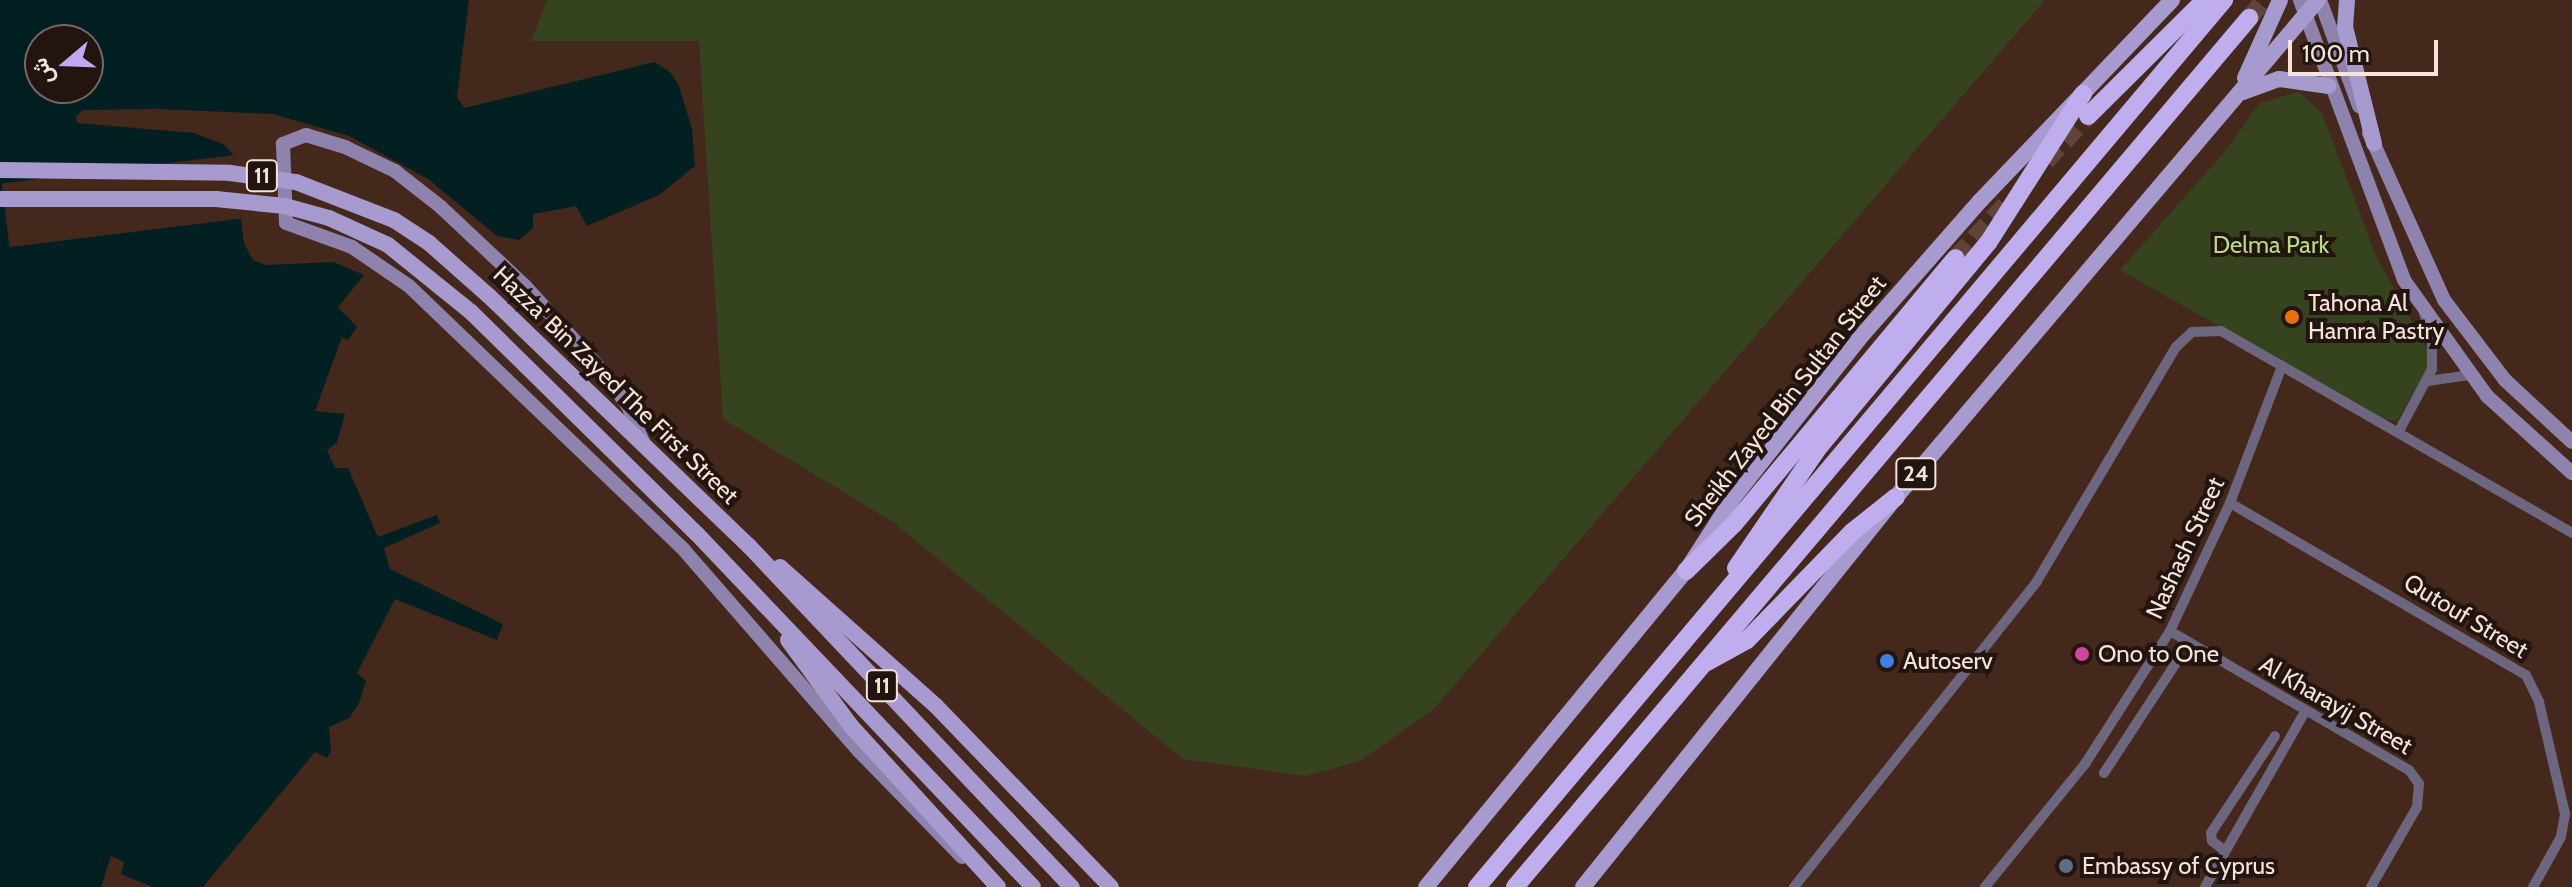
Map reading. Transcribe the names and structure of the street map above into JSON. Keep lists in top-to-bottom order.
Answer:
{
  "streets": {
    "highway": ["24"],
    "main road": ["11", "Hazza' Bin Zayed The First Street", "Sheikh Zayed Bin Sultan Street"],
    "street": ["Nashash Street", "Qutouf Street", "Al Kharayij Street"]
  },
  "crossings": [
    ["Nashash Street", "Qutouf Street"],
    ["Nashash Street", "Al Kharayij Street"]
  ],
  "parks": ["Delma Park"],
  "places": [
    "Tahona Al Hamra Pastry",
    "Ono to One",
    "Autoserv",
    "Embassy of Cyprus"
  ],
  "scale_bar": "100 m",
  "north": "left"
}
